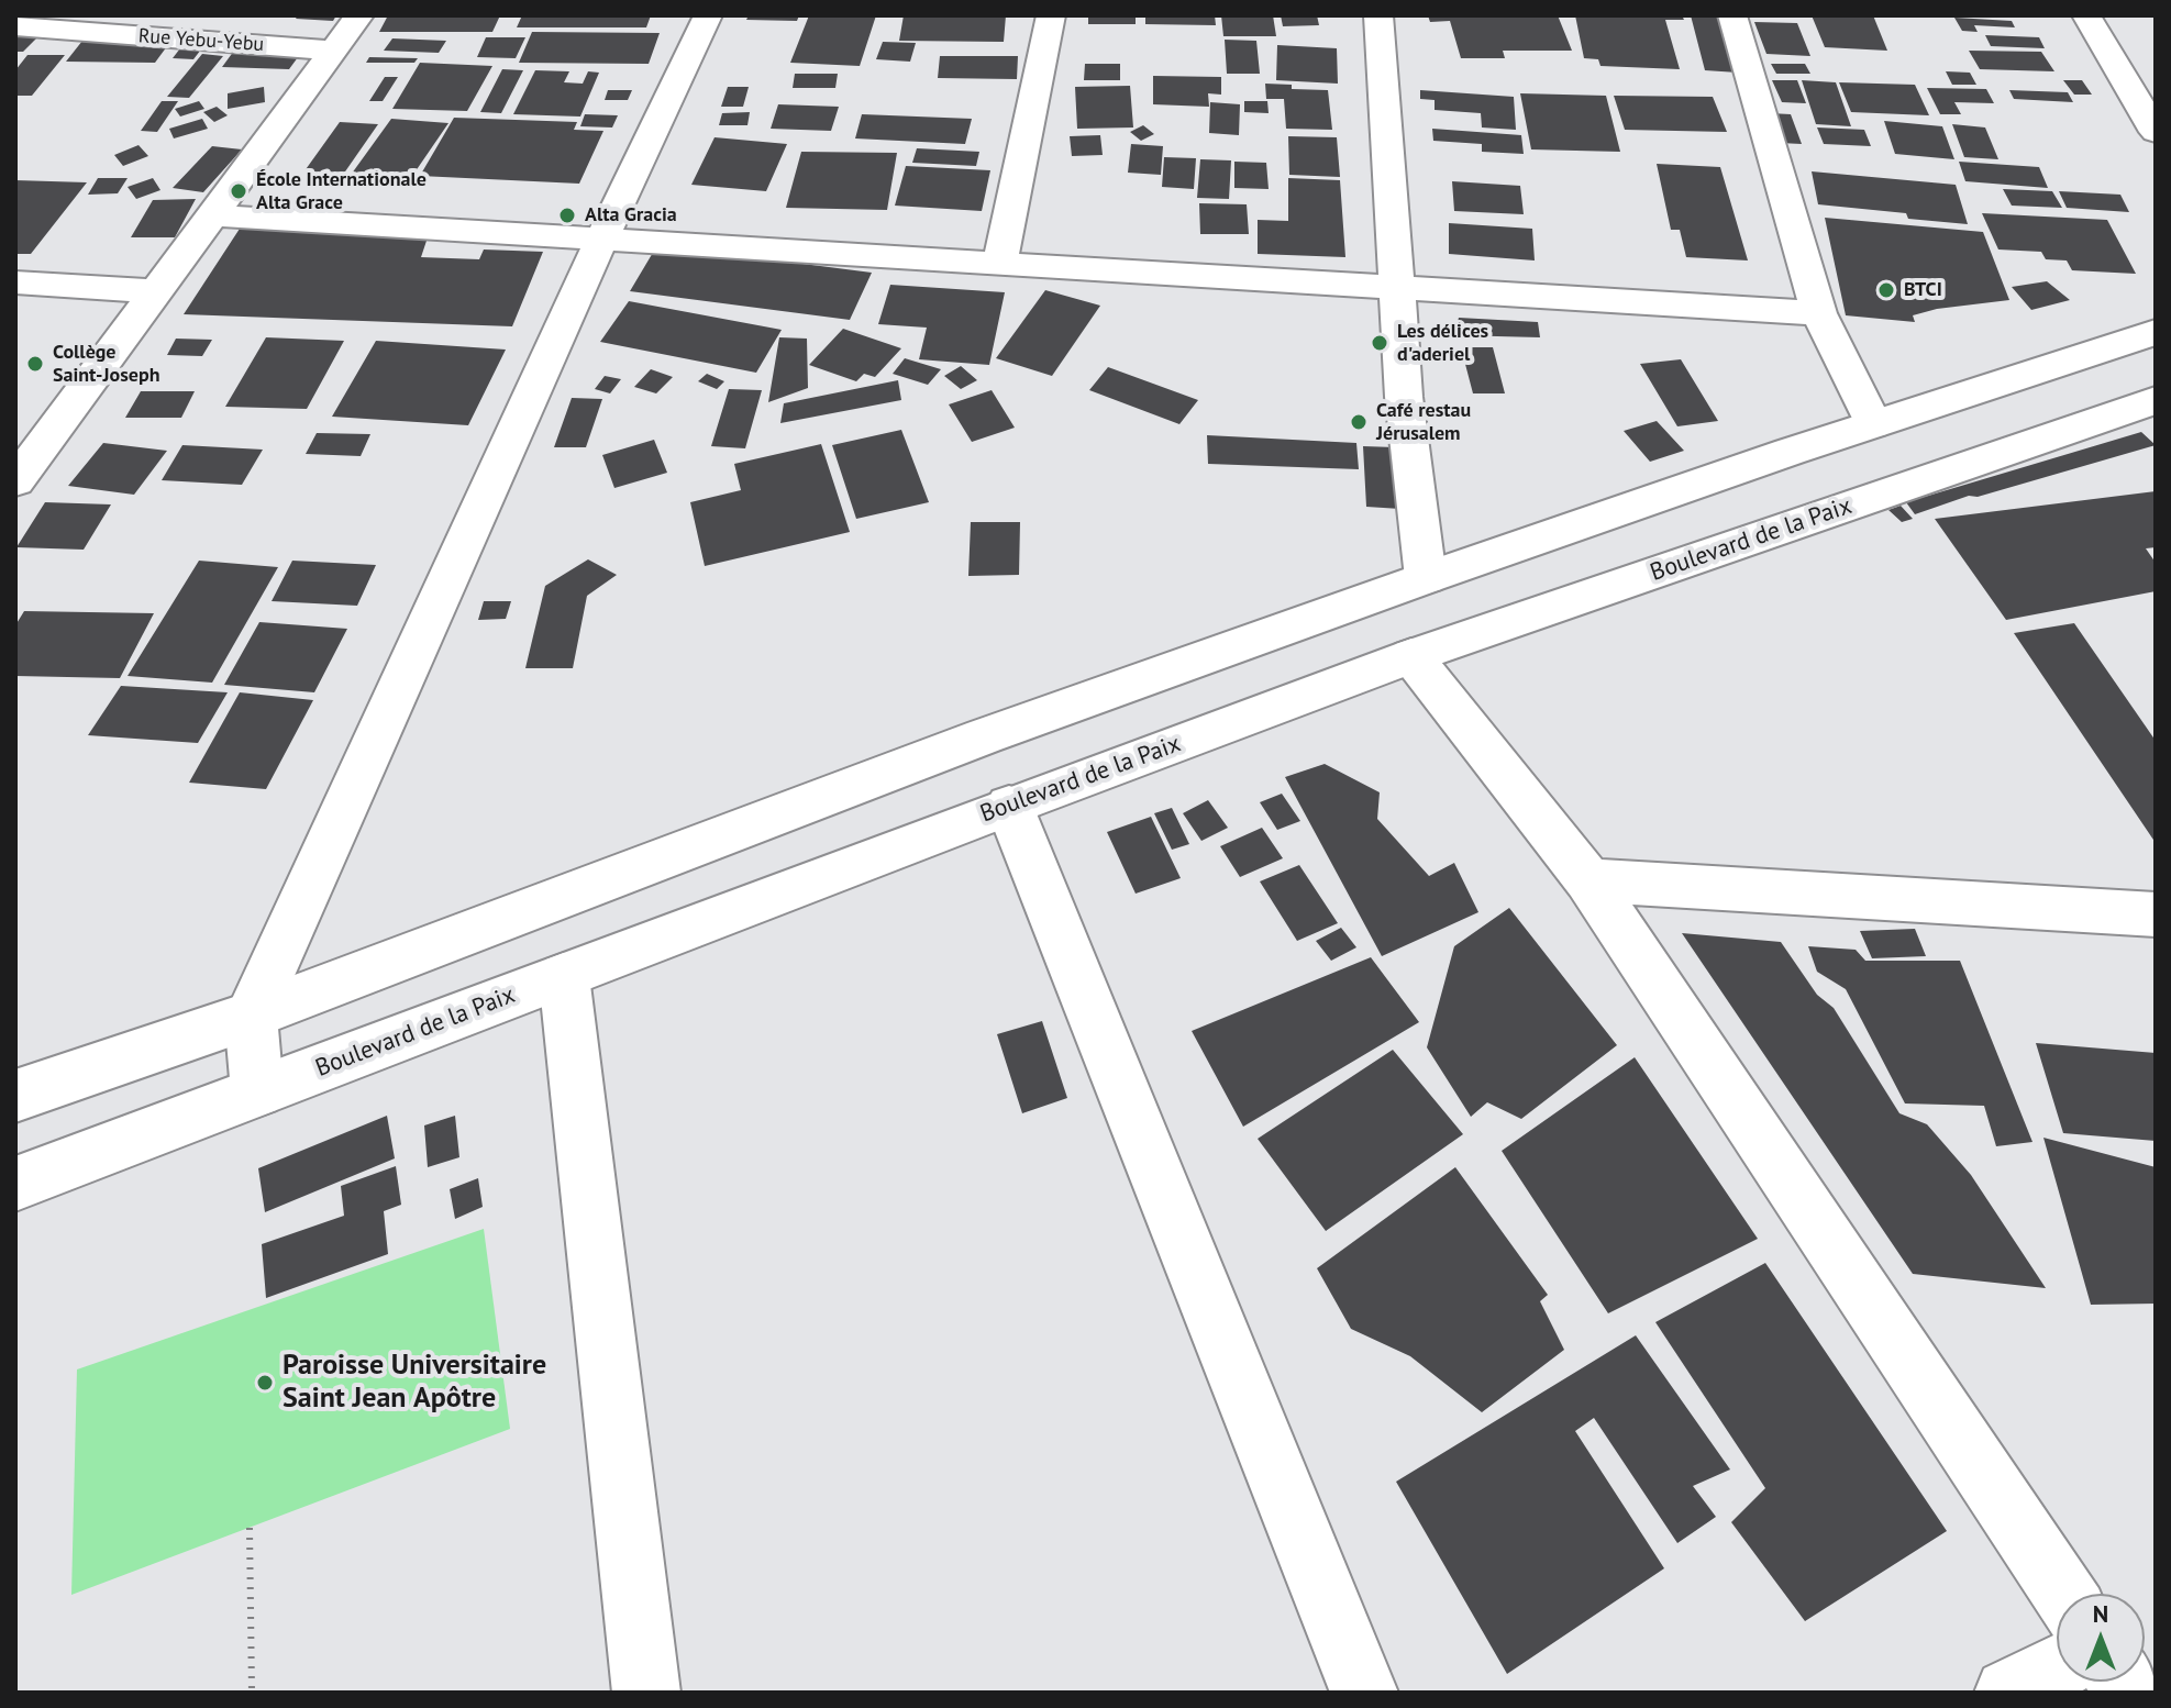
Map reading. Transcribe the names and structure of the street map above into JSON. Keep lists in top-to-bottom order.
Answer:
{
  "streets": {
    "street": ["Rue Yebu-Yebu", "Boulevard de la Paix"]
  },
  "places": [
    "École Internationale Alta Grace",
    "Alta Gracia",
    "BTCI",
    "Les délices d'aderiel",
    "Collège Saint-Joseph",
    "Café restau Jérusalem",
    "Paroisse Universitaire Saint Jean Apôtre"
  ],
  "north": "top"
}
